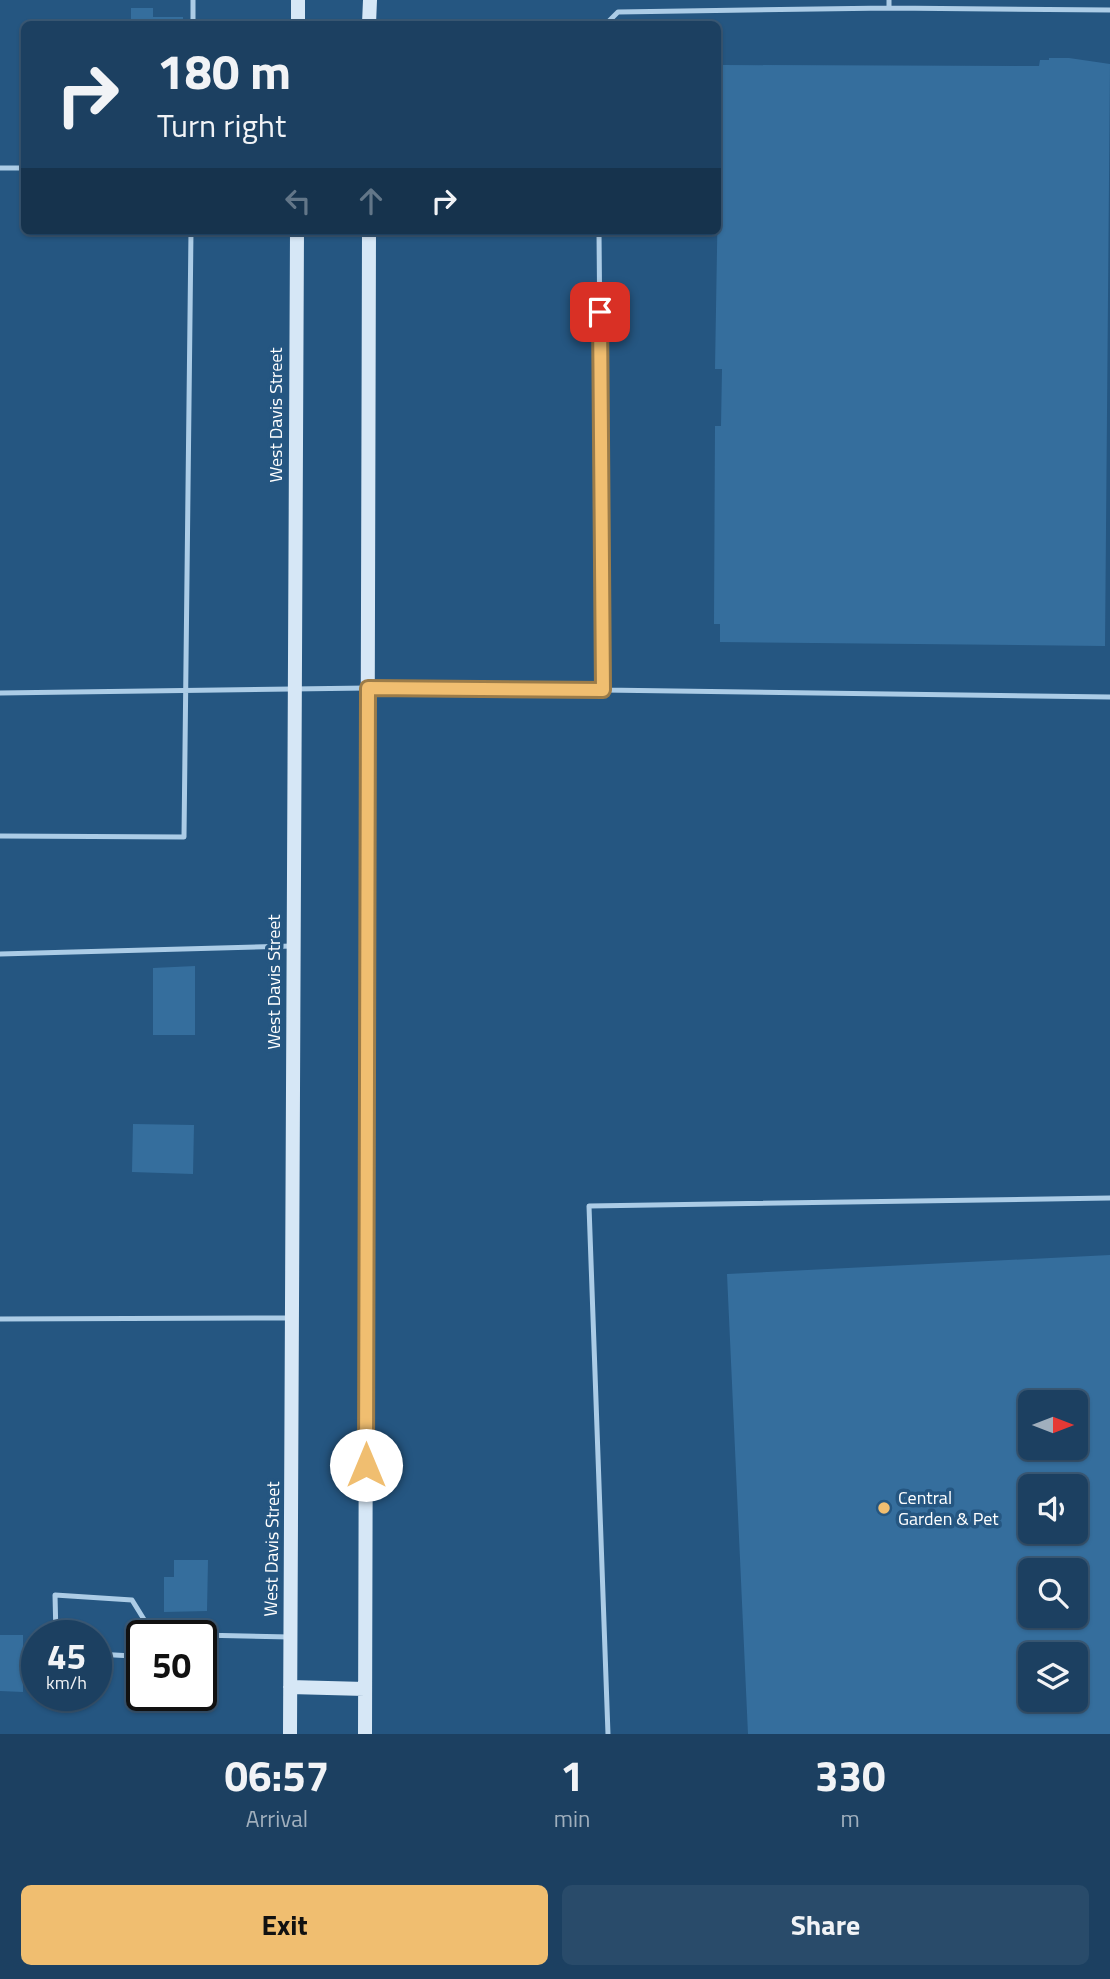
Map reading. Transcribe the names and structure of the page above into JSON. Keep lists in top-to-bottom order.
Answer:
{
  "streets": {
    "main road": ["West Davis Street"]
  },
  "places": ["Central Garden & Pet"],
  "north": "right",
  "page": {
    "turn": ["180 m", "Turn right"],
    "speed": "45 km/h",
    "limit": "50",
    "eta": [
      "06:57",
      "Arrival",
      "1",
      "min",
      "330",
      "m"
    ],
    "buttons": ["Exit", "Share"]
  }
}
